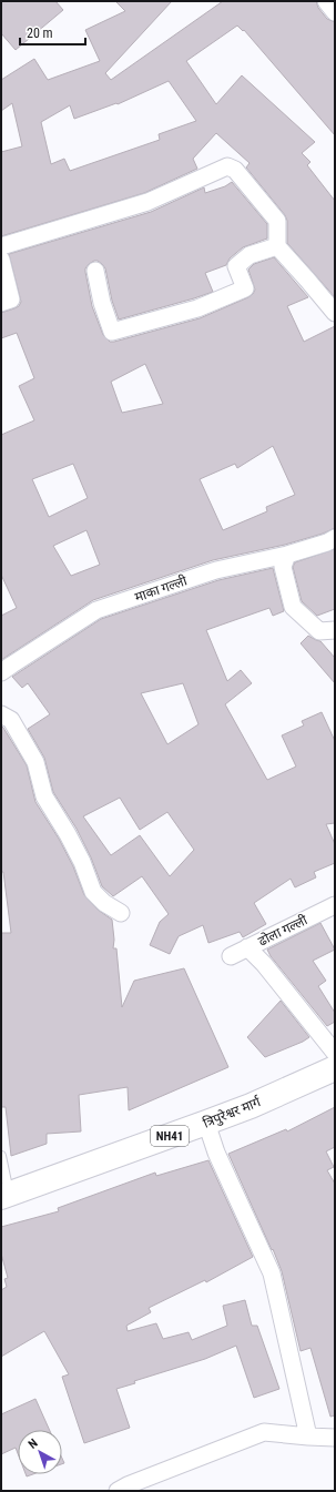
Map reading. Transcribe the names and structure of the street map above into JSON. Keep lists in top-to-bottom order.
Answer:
{
  "streets": {
    "highway": ["त्रिपुरेश्वर मार्ग", "NH41"],
    "street": ["माका गल्ली", "ढोला गल्ली"]
  },
  "scale_bar": "20 m",
  "north": "top left"
}
